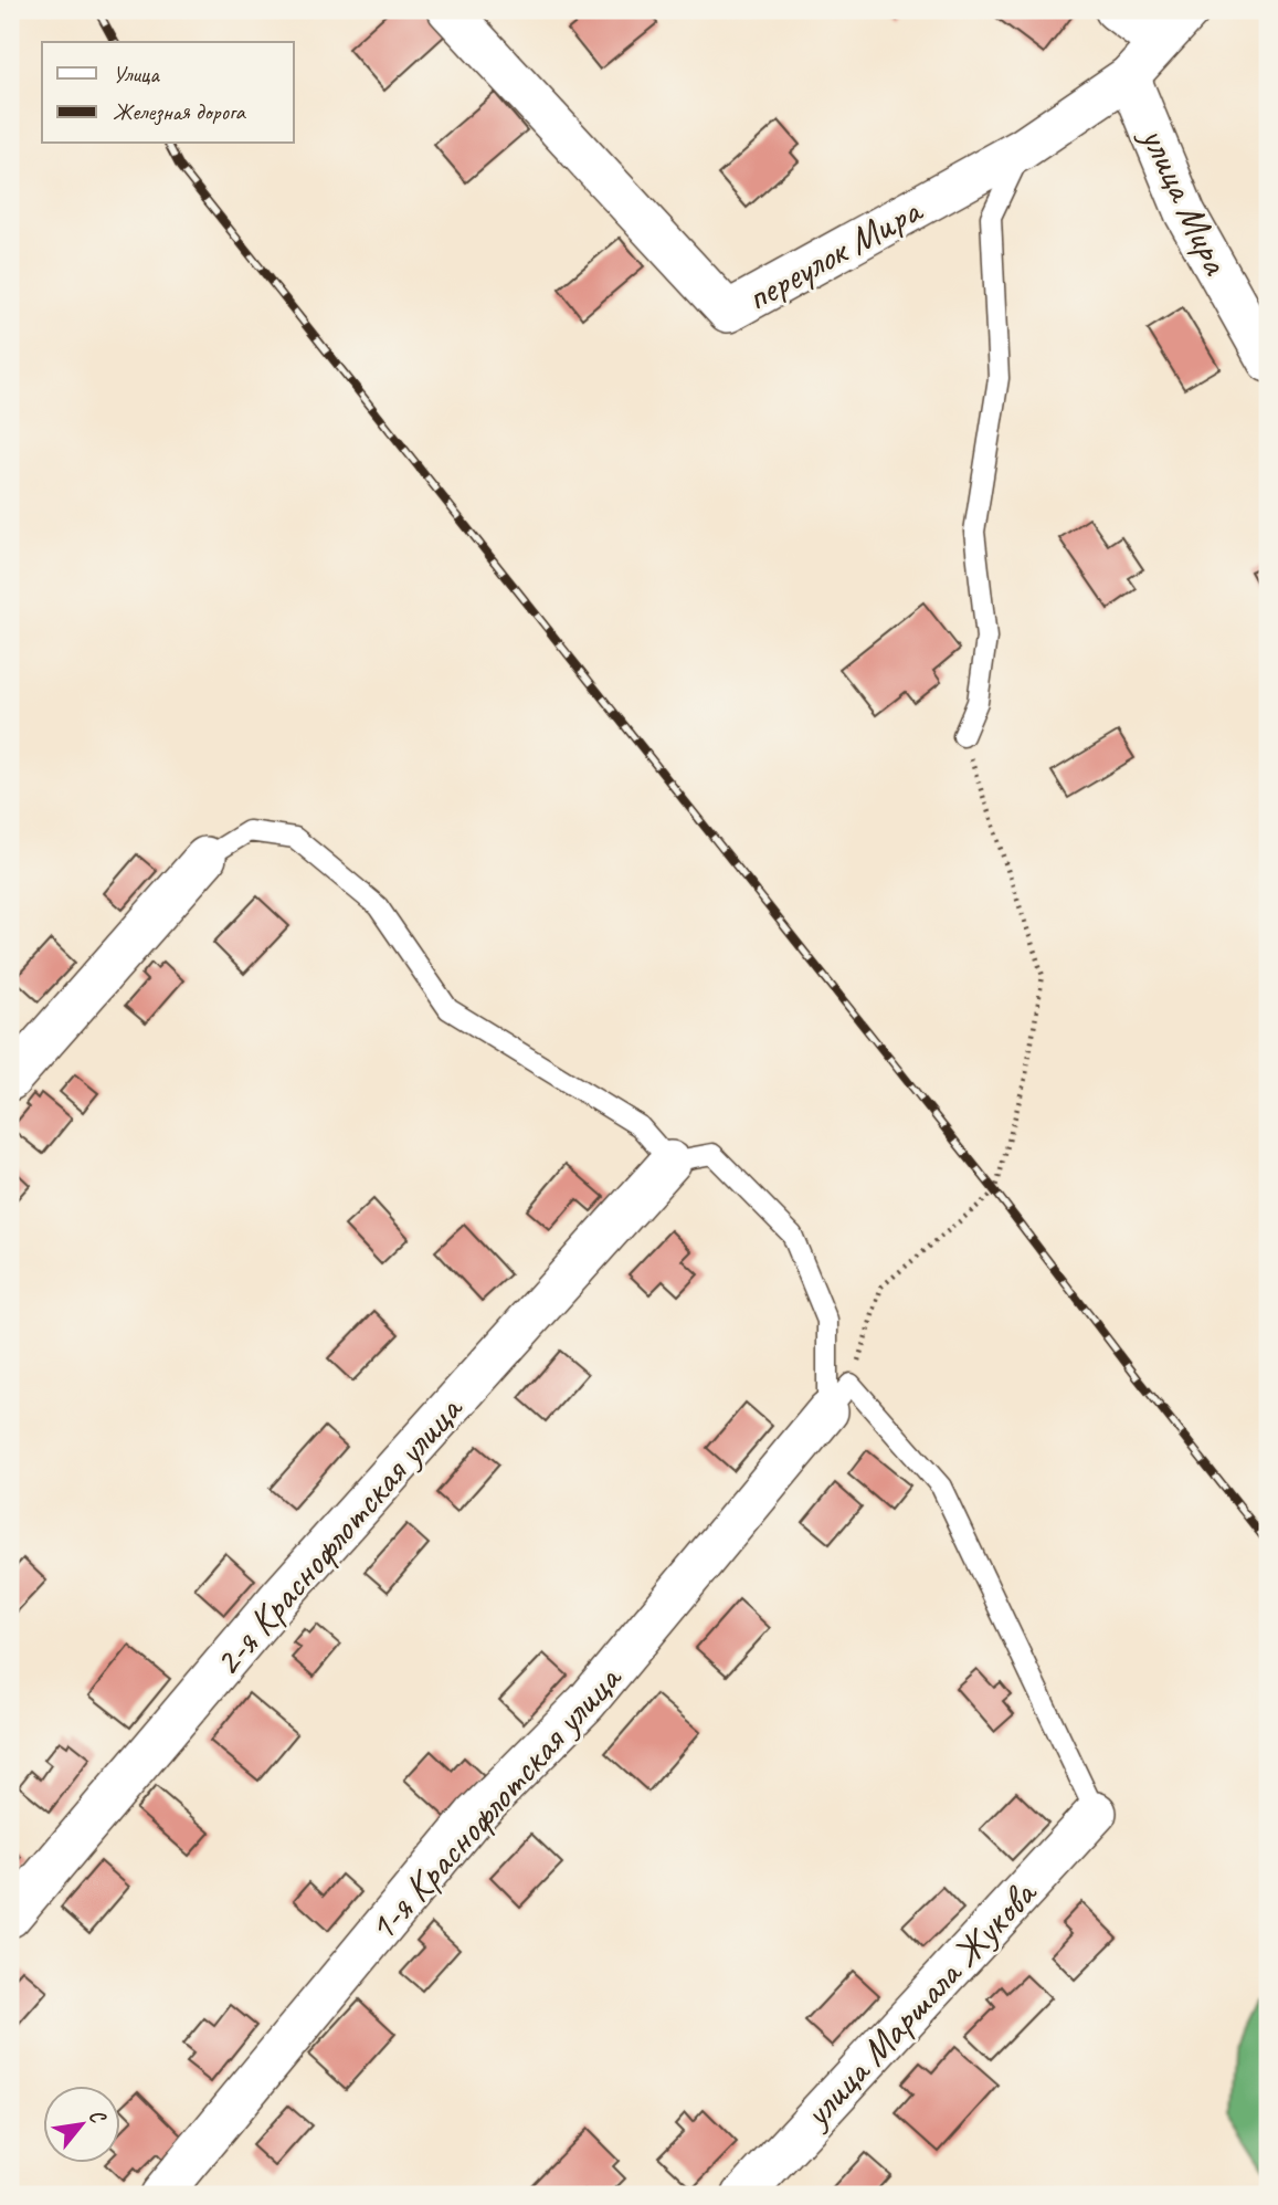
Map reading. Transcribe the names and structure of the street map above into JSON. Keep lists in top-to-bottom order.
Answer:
{
  "streets": {
    "street": [
      "улица Мира",
      "переулок Мира",
      "2-я Краснофлотская улица",
      "1-я Краснофлотская улица",
      "улица Маршала Жукова"
    ]
  },
  "crossings": [
    ["улица Мира", "переулок Мира"]
  ],
  "legend": ["Улица", "Железная дорога"],
  "north": "top right"
}
